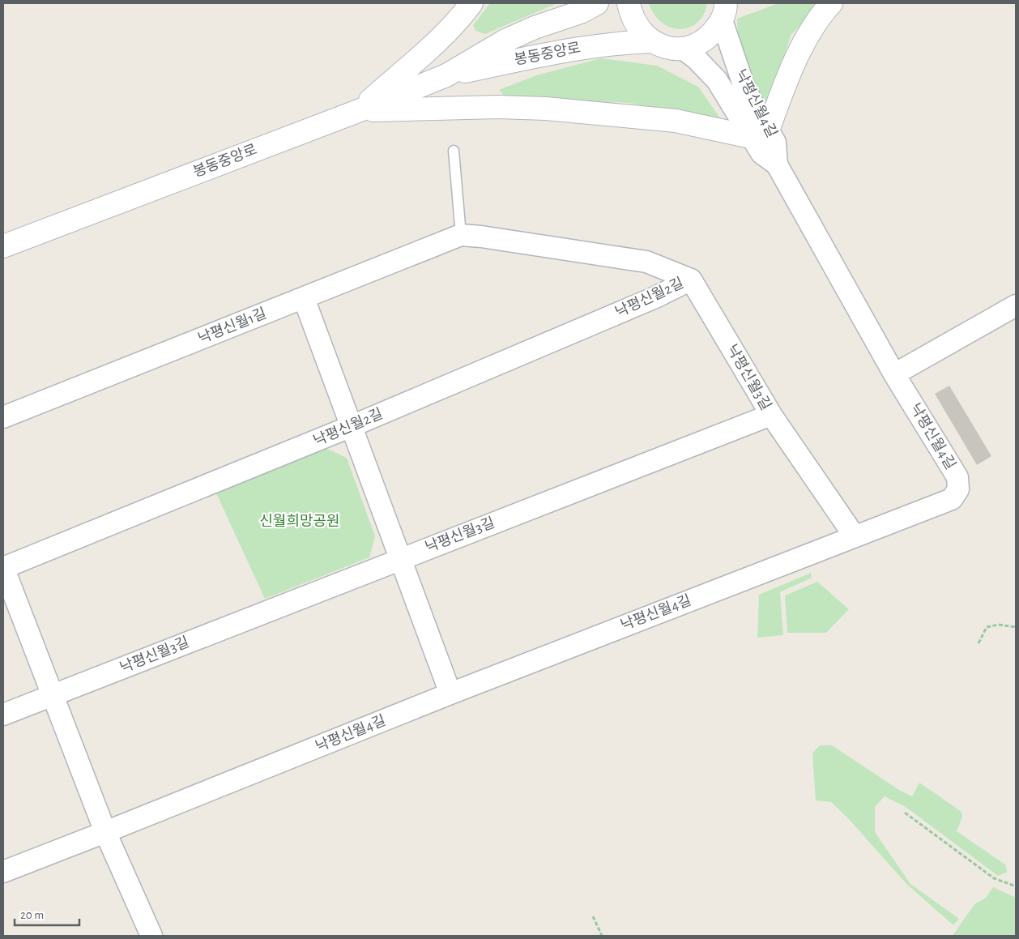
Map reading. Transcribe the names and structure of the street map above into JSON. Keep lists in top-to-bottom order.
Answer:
{
  "streets": {
    "street": [
      "봉동중앙로",
      "낙평신월4길",
      "낙평신월2길",
      "낙평신월1길",
      "낙평신월3길"
    ]
  },
  "crossings": [
    ["봉동중앙로", "낙평신월4길"],
    ["낙평신월2길", "낙평신월3길"]
  ],
  "parks": ["신월희망공원"],
  "scale_bar": "20 m"
}
